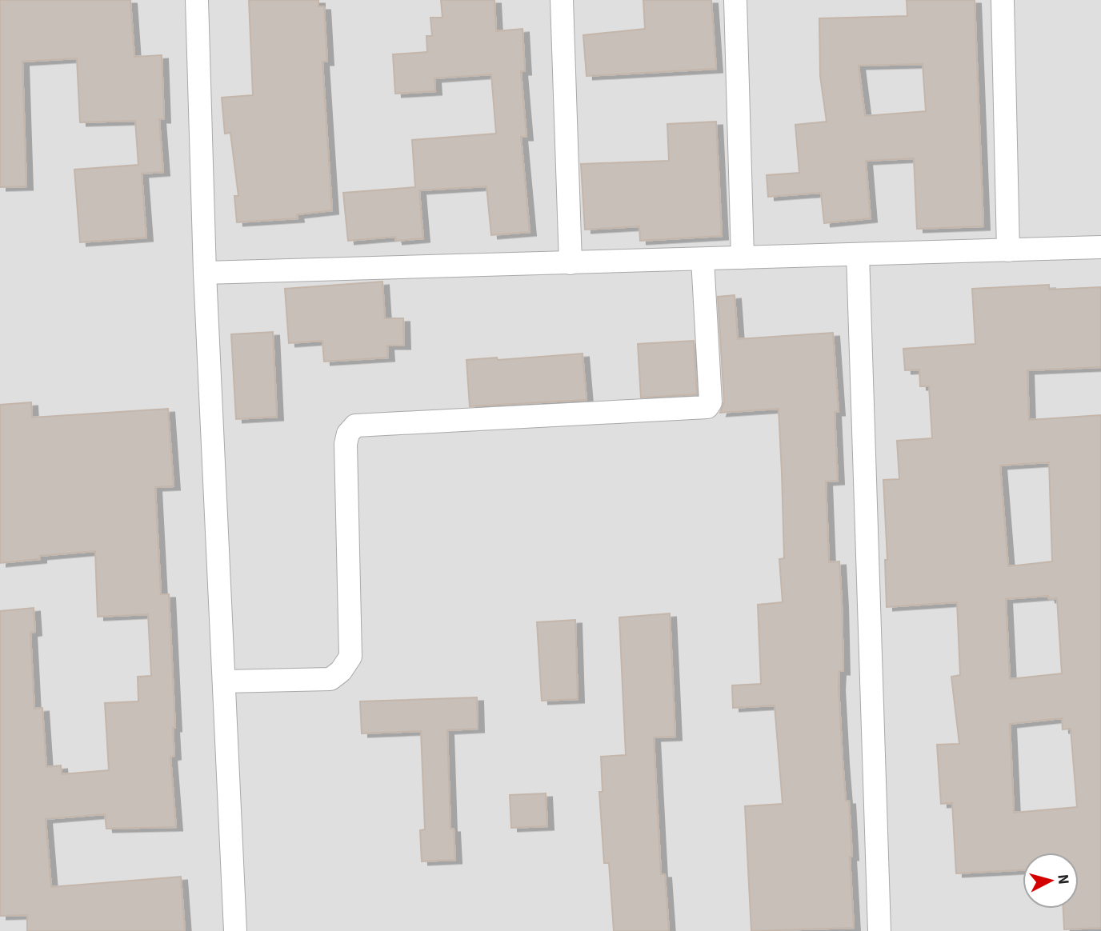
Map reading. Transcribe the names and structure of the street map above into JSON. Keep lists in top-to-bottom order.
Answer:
{
  "north": "right"
}
